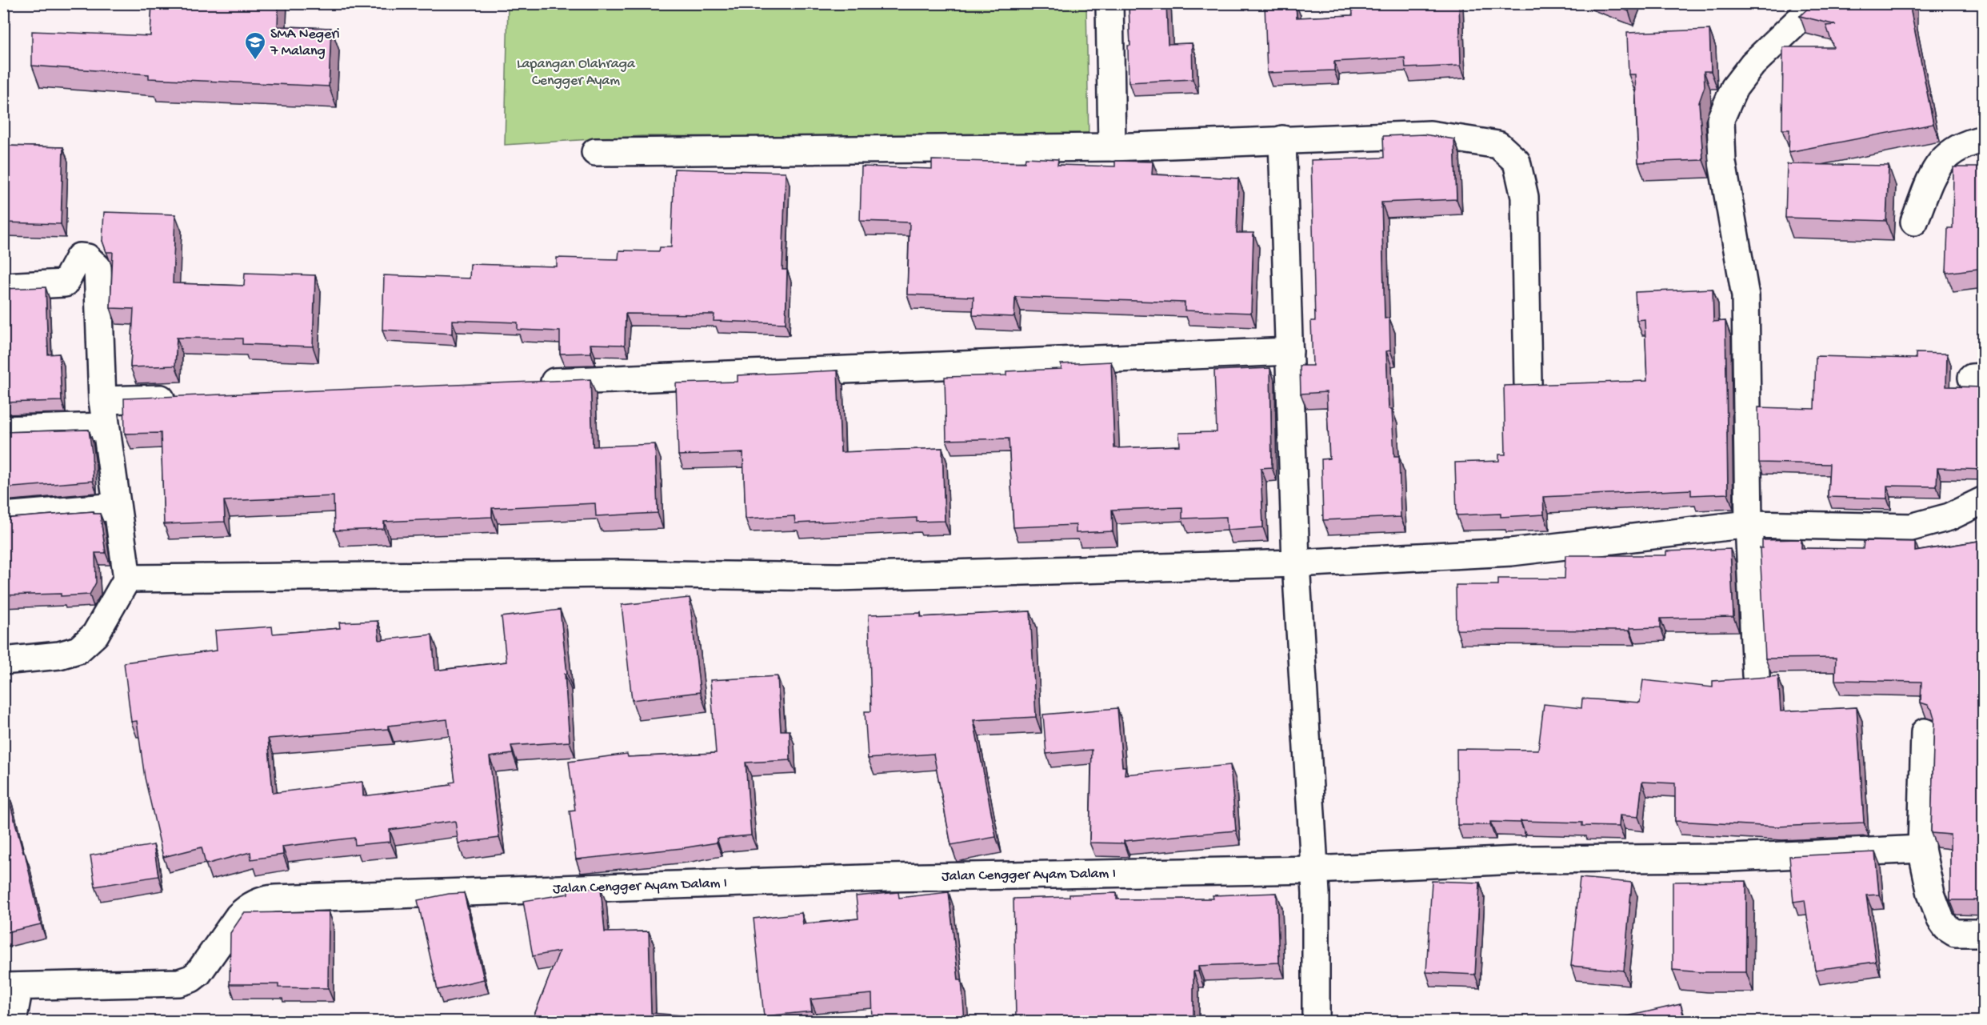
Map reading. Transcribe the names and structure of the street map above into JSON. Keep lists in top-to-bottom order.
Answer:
{
  "streets": {
    "street": ["Jalan Cengger Ayam Dalam I"]
  },
  "parks": ["Lapangan Olahraga Cengger Ayam"],
  "places": {
    "school or university": ["SMA Negeri 7 Malang"]
  }
}
